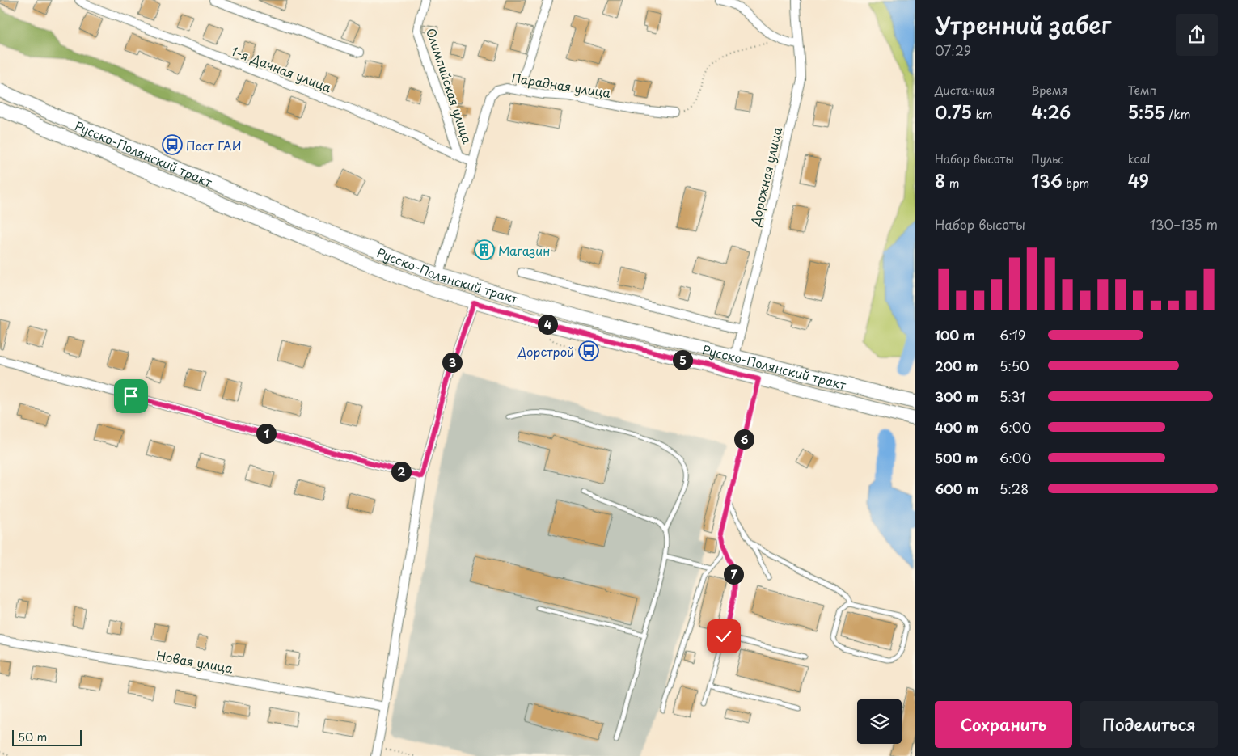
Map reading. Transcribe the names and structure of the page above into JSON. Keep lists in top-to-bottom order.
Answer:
{
  "streets": {
    "main road": ["Русско-Полянский тракт"],
    "street": [
      "1-я Дачная улица",
      "Парадная улица",
      "Олимпийская улица",
      "Дорожная улица",
      "Новая улица"
    ]
  },
  "crossings": [
    ["1-я Дачная улица", "Парадная улица"],
    ["1-я Дачная улица", "Олимпийская улица"],
    ["Парадная улица", "Русско-Полянский тракт"],
    ["Русско-Полянский тракт", "Дорожная улица"]
  ],
  "places": {
    "bus stop": ["Пост ГАИ", "Дорстрой"],
    "building": ["Магазин"]
  },
  "scale_bar": "50 m",
  "page": {
    "heading": ["Утренний забег", "07:29"],
    "stats": [
      ["Дистанция", "0.75 km"],
      ["Время", "4:26"],
      ["Темп", "5:55 /km"],
      ["Набор высоты", "8 m"],
      ["Пульс", "136 bpm"],
      ["kcal", "49"]
    ],
    "chart": ["Набор высоты", "130–135 m"],
    "pins": [
      "4",
      "5",
      "3",
      "1",
      "6",
      "2",
      "7"
    ],
    "list": [
      {
        "name": "100 m",
        "note": "6:19"
      },
      {
        "name": "200 m",
        "note": "5:50"
      },
      {
        "name": "300 m",
        "note": "5:31"
      },
      {
        "name": "400 m",
        "note": "6:00"
      },
      {
        "name": "500 m",
        "note": "6:00"
      },
      {
        "name": "600 m",
        "note": "5:28"
      }
    ],
    "buttons": ["Сохранить", "Поделиться"],
    "scale": "50 m"
  }
}
